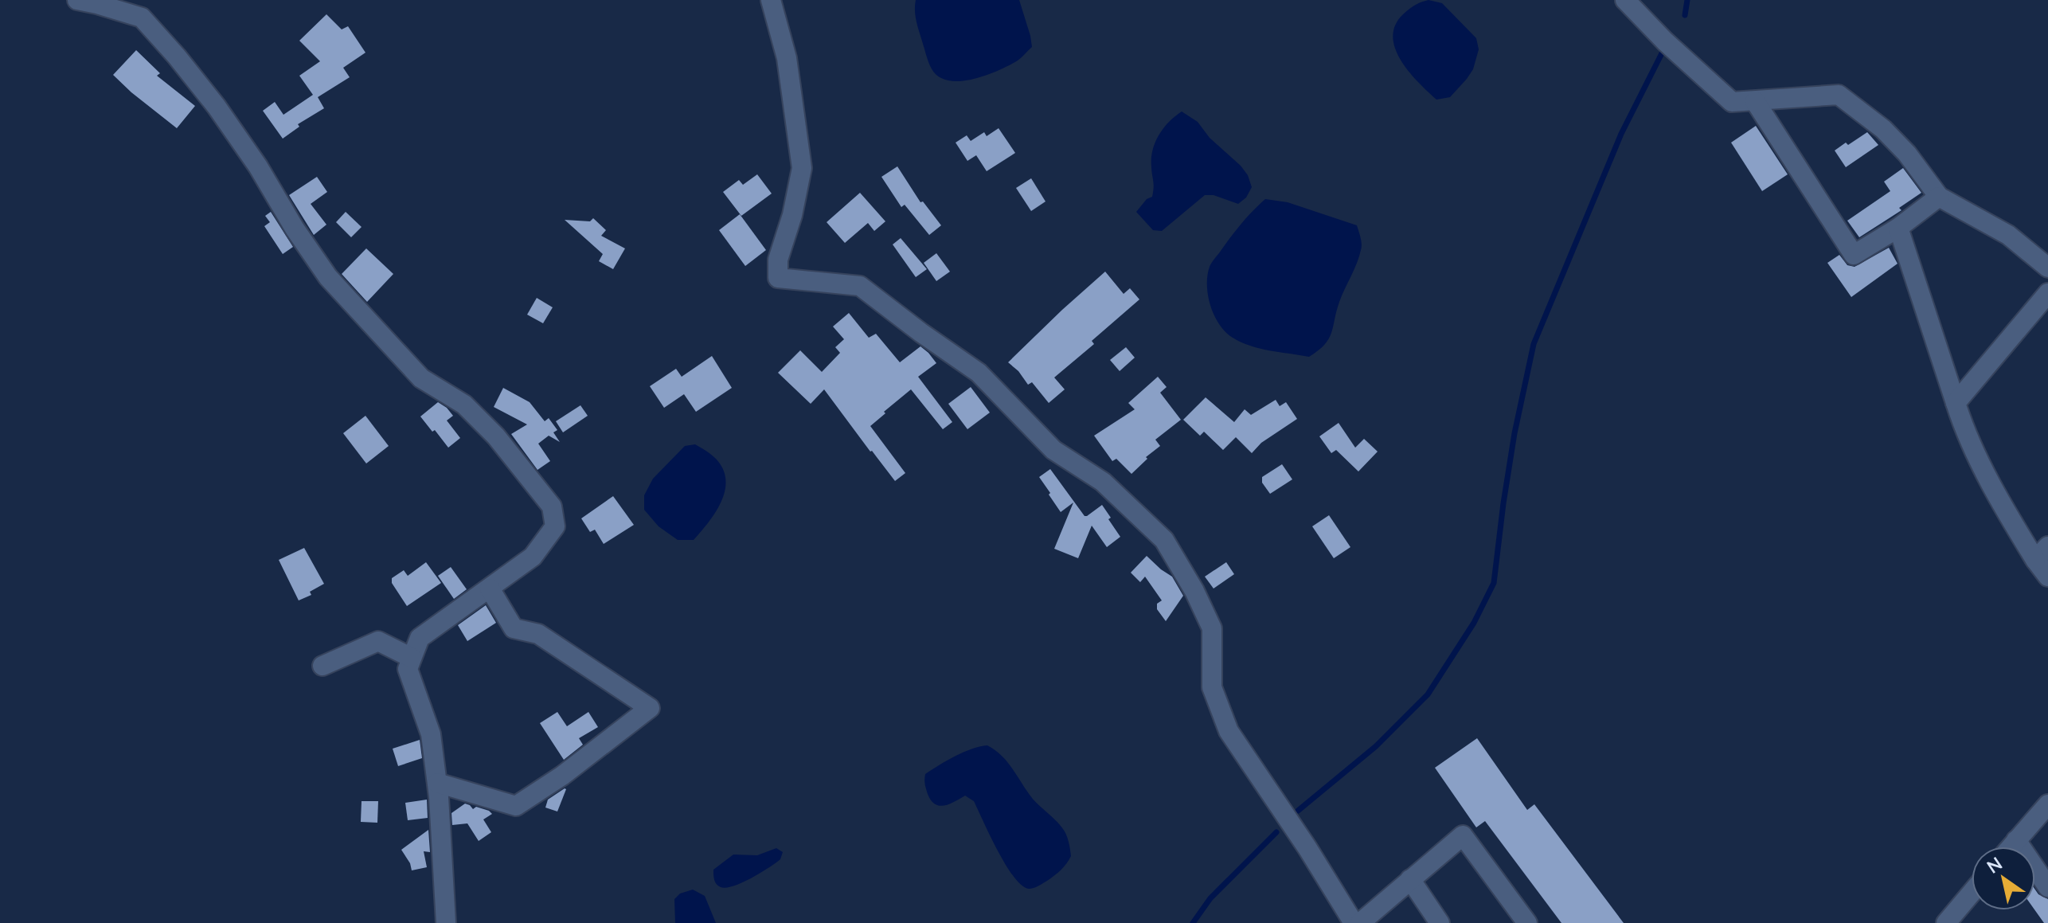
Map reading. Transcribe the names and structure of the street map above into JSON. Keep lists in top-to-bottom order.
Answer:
{
  "north": "top left"
}
